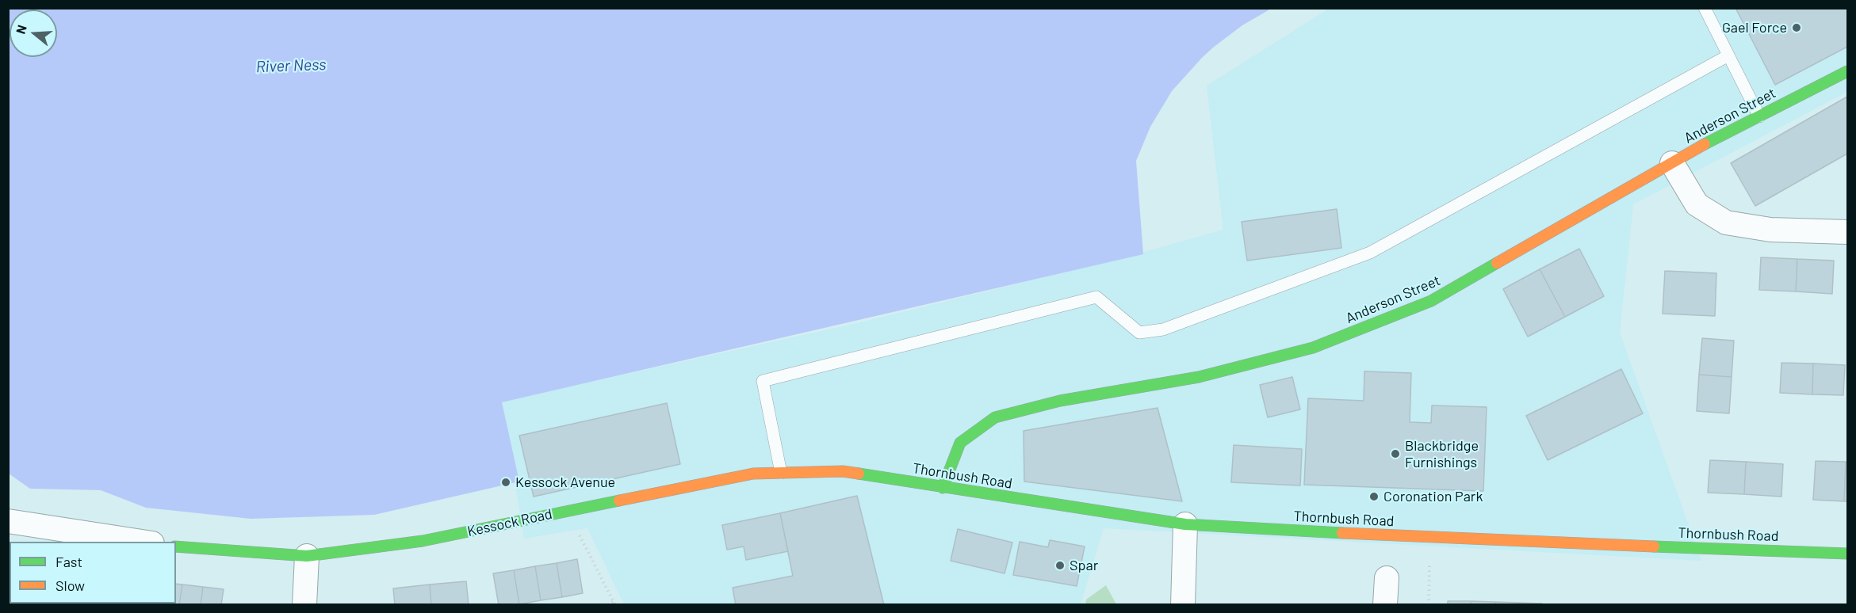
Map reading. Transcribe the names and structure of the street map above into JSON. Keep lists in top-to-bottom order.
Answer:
{
  "streets": {
    "street": ["Anderson Street", "Thornbush Road", "Kessock Road"]
  },
  "crossings": [
    ["Anderson Street", "Thornbush Road"],
    ["Thornbush Road", "Kessock Road"]
  ],
  "water": ["River Ness"],
  "places": [
    "Gael Force",
    "Blackbridge Furnishings",
    "Kessock Avenue",
    "Coronation Park",
    "Spar"
  ],
  "legend": ["Fast", "Slow"],
  "north": "left"
}
